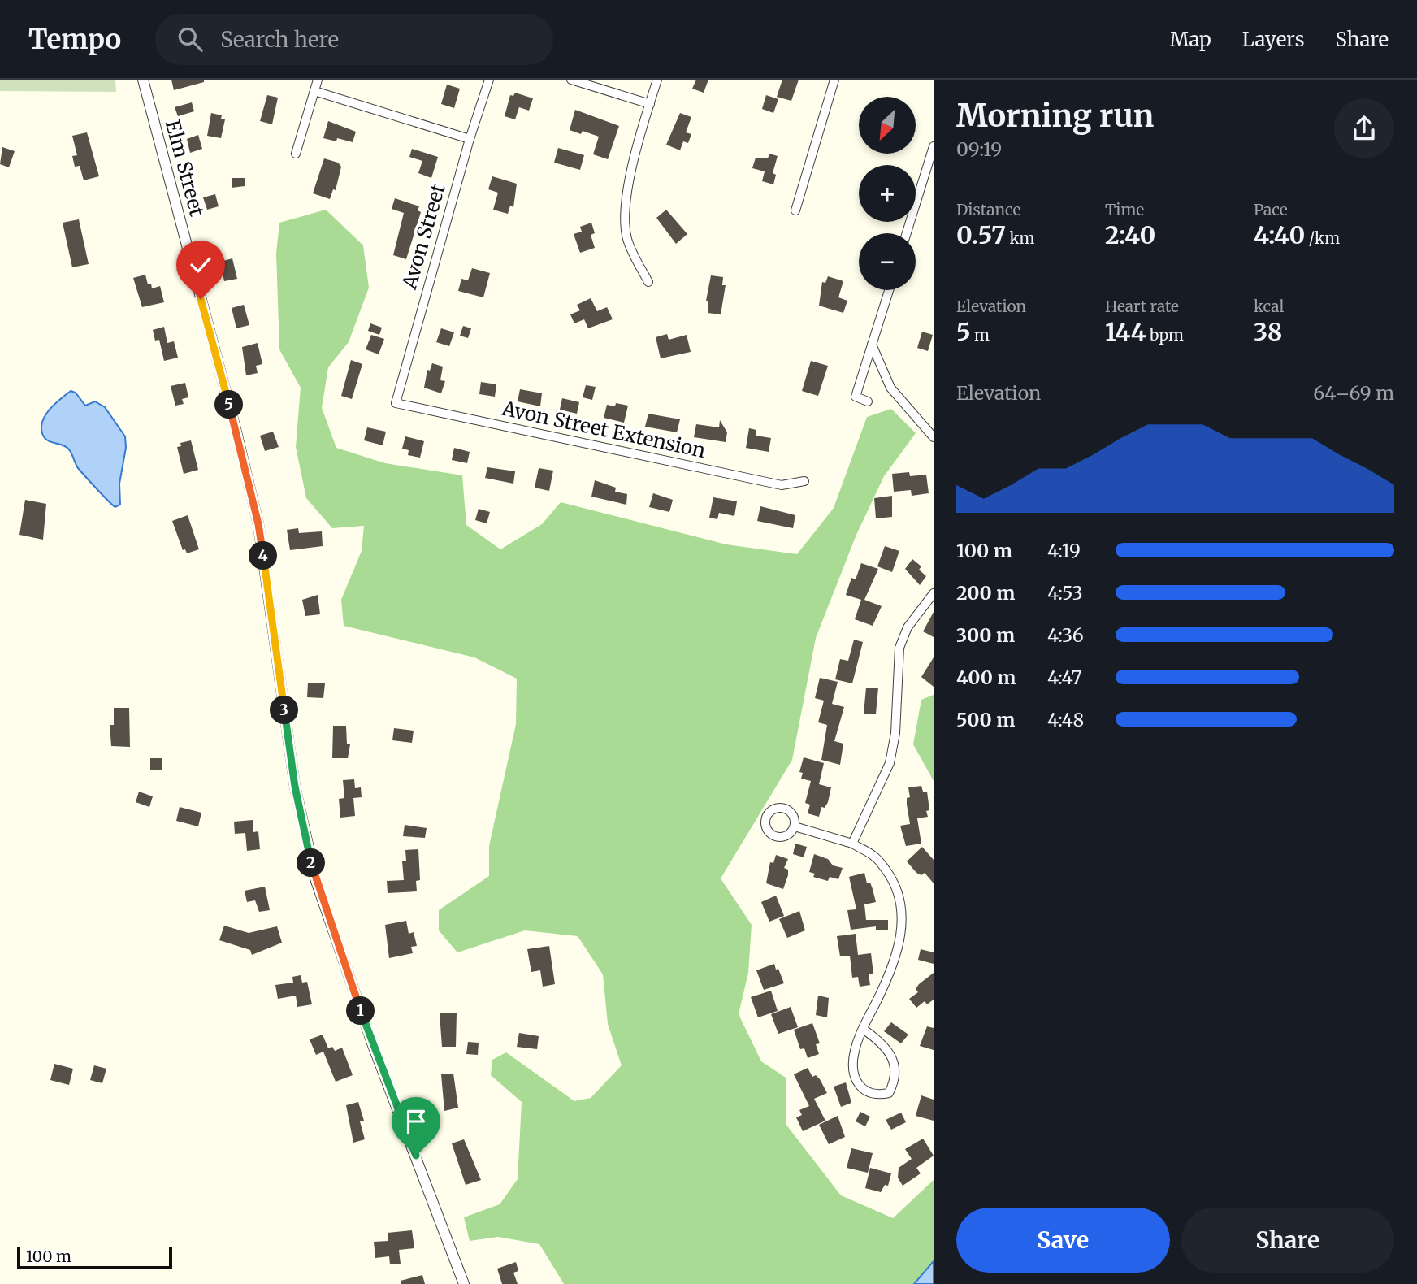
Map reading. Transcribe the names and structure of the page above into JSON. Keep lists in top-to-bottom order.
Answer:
{
  "streets": {
    "street": ["Elm Street", "Avon Street", "Avon Street Extension"]
  },
  "crossings": [
    ["Avon Street", "Avon Street Extension"]
  ],
  "scale_bar": "100 m",
  "north": "bottom left",
  "page": {
    "header": "Tempo",
    "search": "Search here",
    "nav": ["Map", "Layers", "Share"],
    "heading": ["Morning run", "09:19"],
    "map_buttons": ["+", "−"],
    "stats": [
      ["Distance", "0.57 km"],
      ["Time", "2:40"],
      ["Pace", "4:40 /km"],
      ["Elevation", "5 m"],
      ["Heart rate", "144 bpm"],
      ["kcal", "38"]
    ],
    "chart": ["Elevation", "64–69 m"],
    "pins": [
      "5",
      "4",
      "3",
      "2",
      "1"
    ],
    "list": [
      {
        "name": "100 m",
        "note": "4:19"
      },
      {
        "name": "200 m",
        "note": "4:53"
      },
      {
        "name": "300 m",
        "note": "4:36"
      },
      {
        "name": "400 m",
        "note": "4:47"
      },
      {
        "name": "500 m",
        "note": "4:48"
      }
    ],
    "buttons": ["Save", "Share"],
    "scale": "100 m"
  }
}
